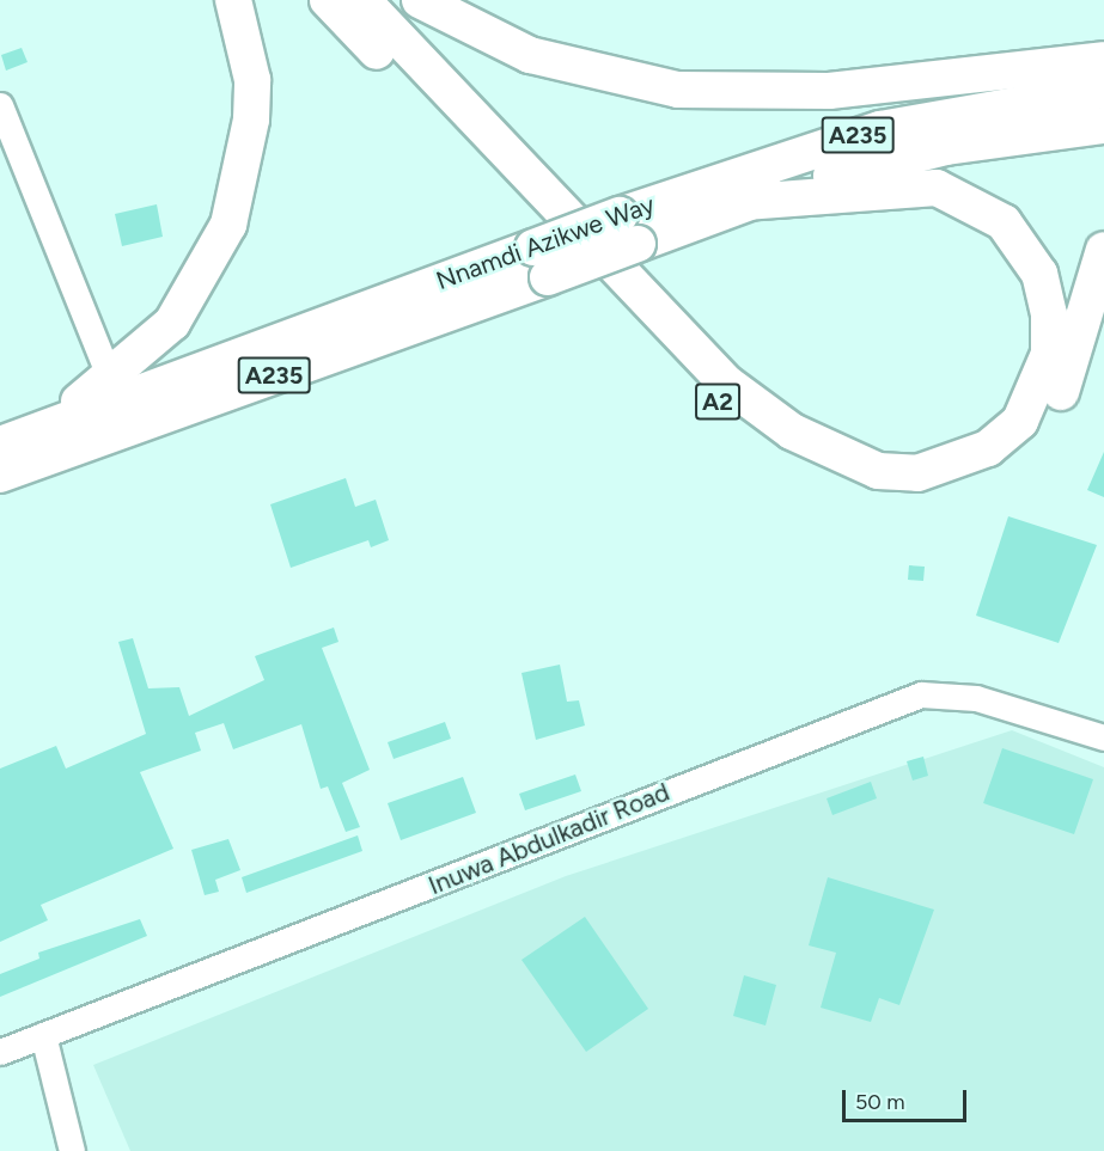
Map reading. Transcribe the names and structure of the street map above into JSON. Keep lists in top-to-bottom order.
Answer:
{
  "streets": {
    "highway": ["A235", "Nnamdi Azikwe Way", "A2"],
    "street": ["Inuwa Abdulkadir Road"]
  },
  "scale_bar": "50 m"
}
